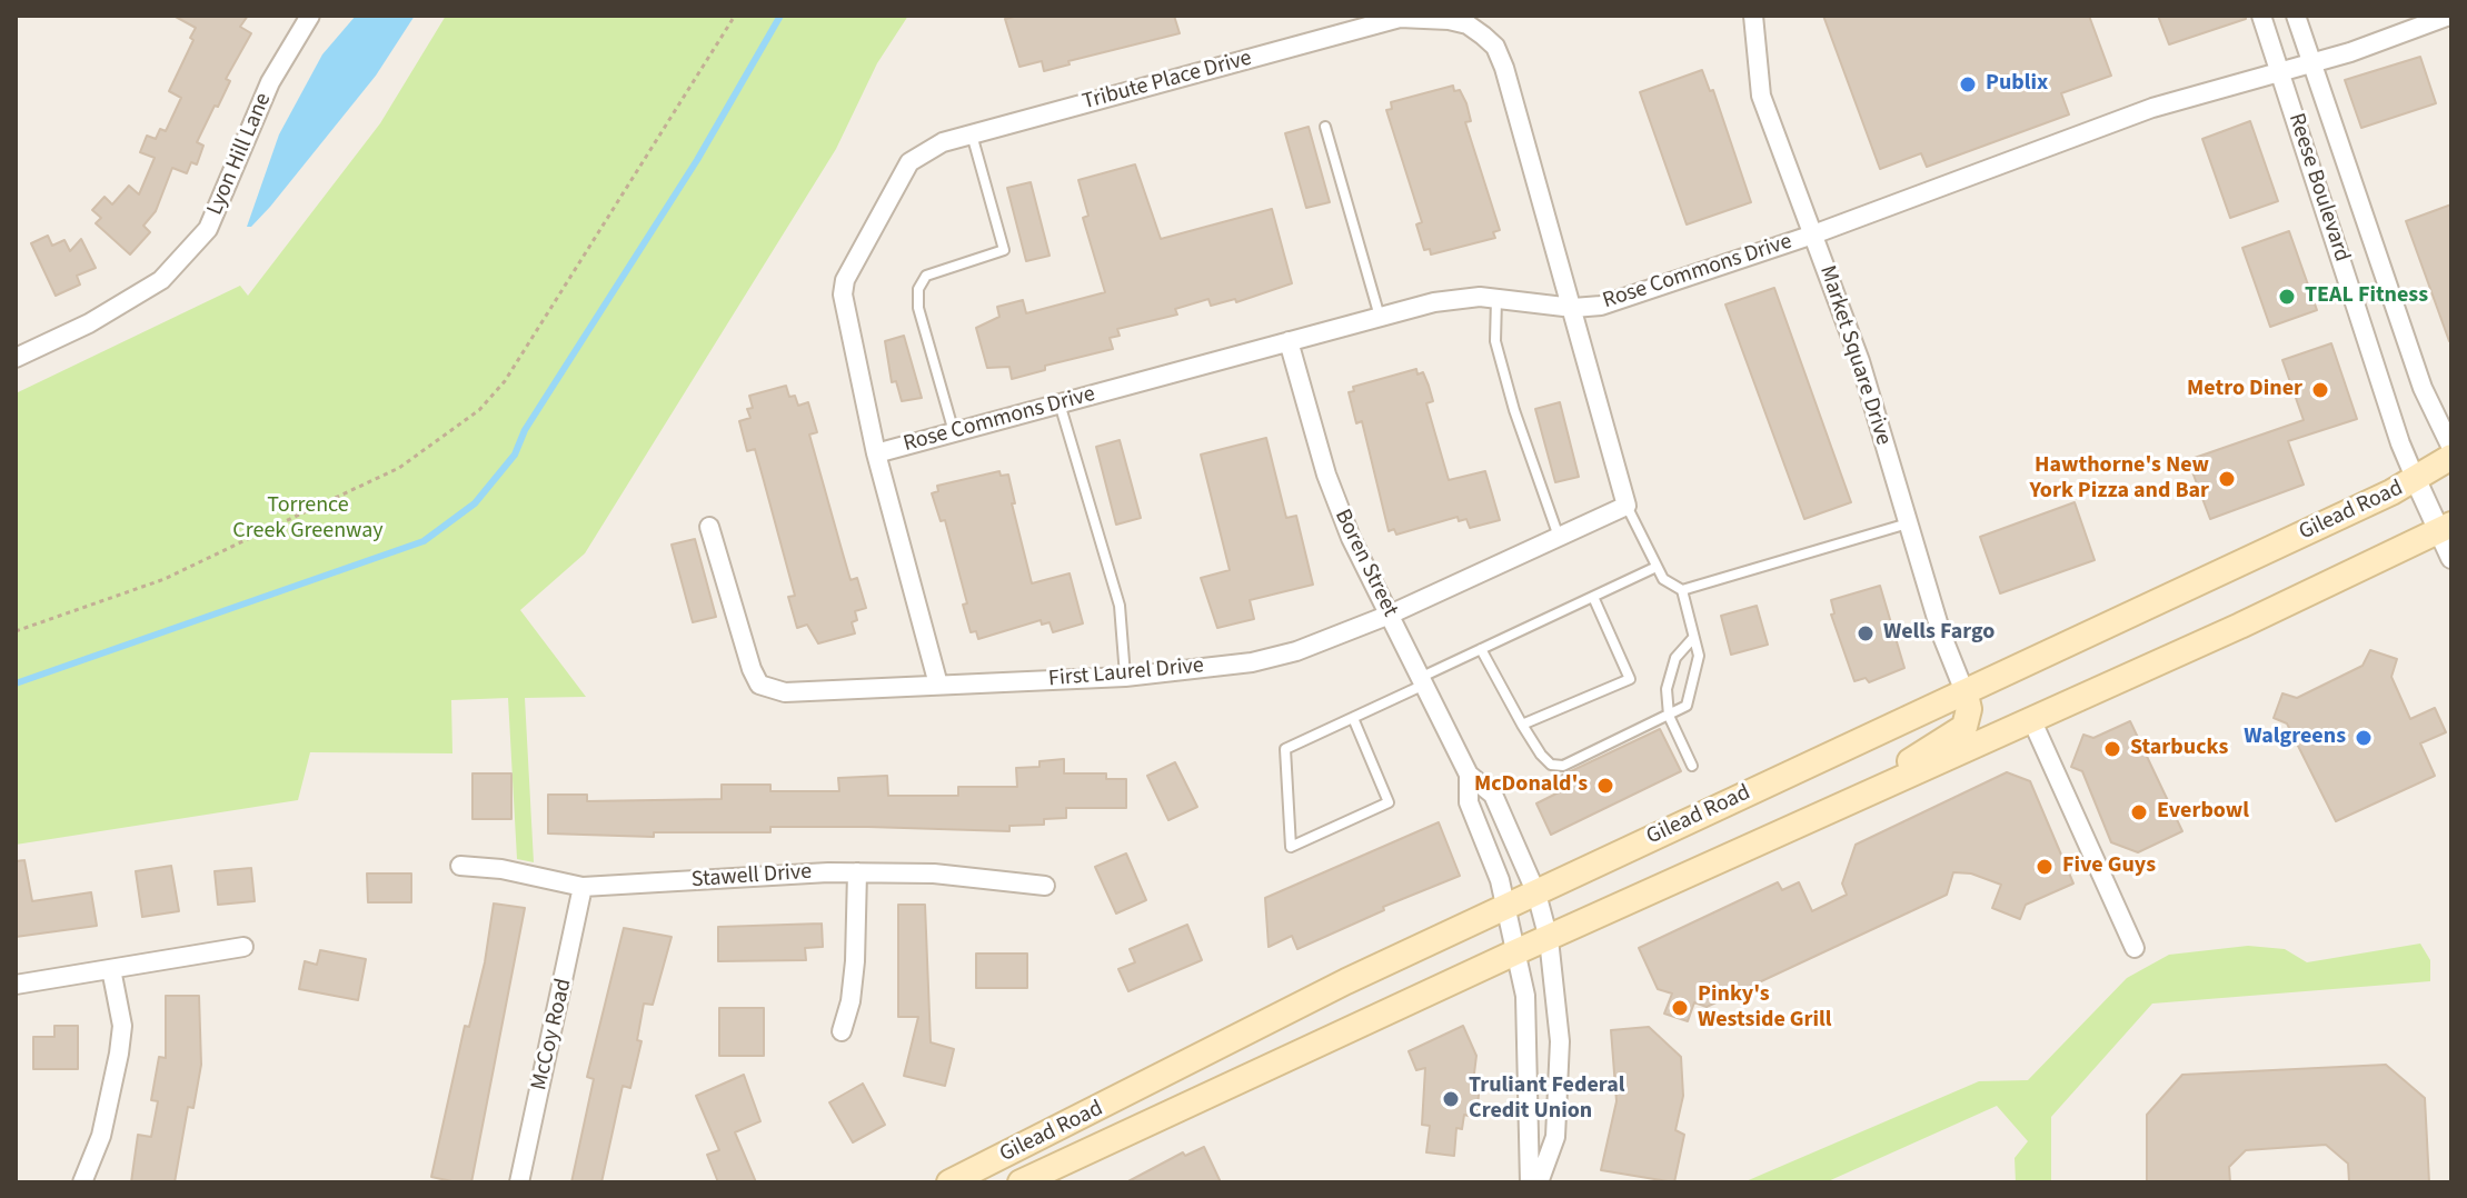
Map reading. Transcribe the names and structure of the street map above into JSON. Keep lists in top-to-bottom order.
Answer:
{
  "streets": {
    "main road": ["Gilead Road"],
    "street": [
      "Tribute Place Drive",
      "Lyon Hill Lane",
      "Reese Boulevard",
      "Rose Commons Drive",
      "Market Square Drive",
      "Boren Street",
      "First Laurel Drive",
      "Stawell Drive",
      "McCoy Road"
    ]
  },
  "crossings": [
    ["Tribute Place Drive", "Rose Commons Drive"],
    ["Tribute Place Drive", "First Laurel Drive"],
    ["Reese Boulevard", "Rose Commons Drive"],
    ["Reese Boulevard", "Gilead Road"],
    ["Rose Commons Drive", "Market Square Drive"],
    ["Rose Commons Drive", "Boren Street"],
    ["Market Square Drive", "Gilead Road"],
    ["Gilead Road", "Boren Street"],
    ["Boren Street", "First Laurel Drive"],
    ["Stawell Drive", "McCoy Road"]
  ],
  "parks": ["Torrence Creek Greenway"],
  "places": [
    "Publix",
    "TEAL Fitness",
    "Metro Diner",
    "Hawthorne's New York Pizza and Bar",
    "Wells Fargo",
    "Walgreens",
    "Starbucks",
    "McDonald's",
    "Everbowl",
    "Five Guys",
    "Pinky's Westside Grill",
    "Truliant Federal Credit Union"
  ]
}
